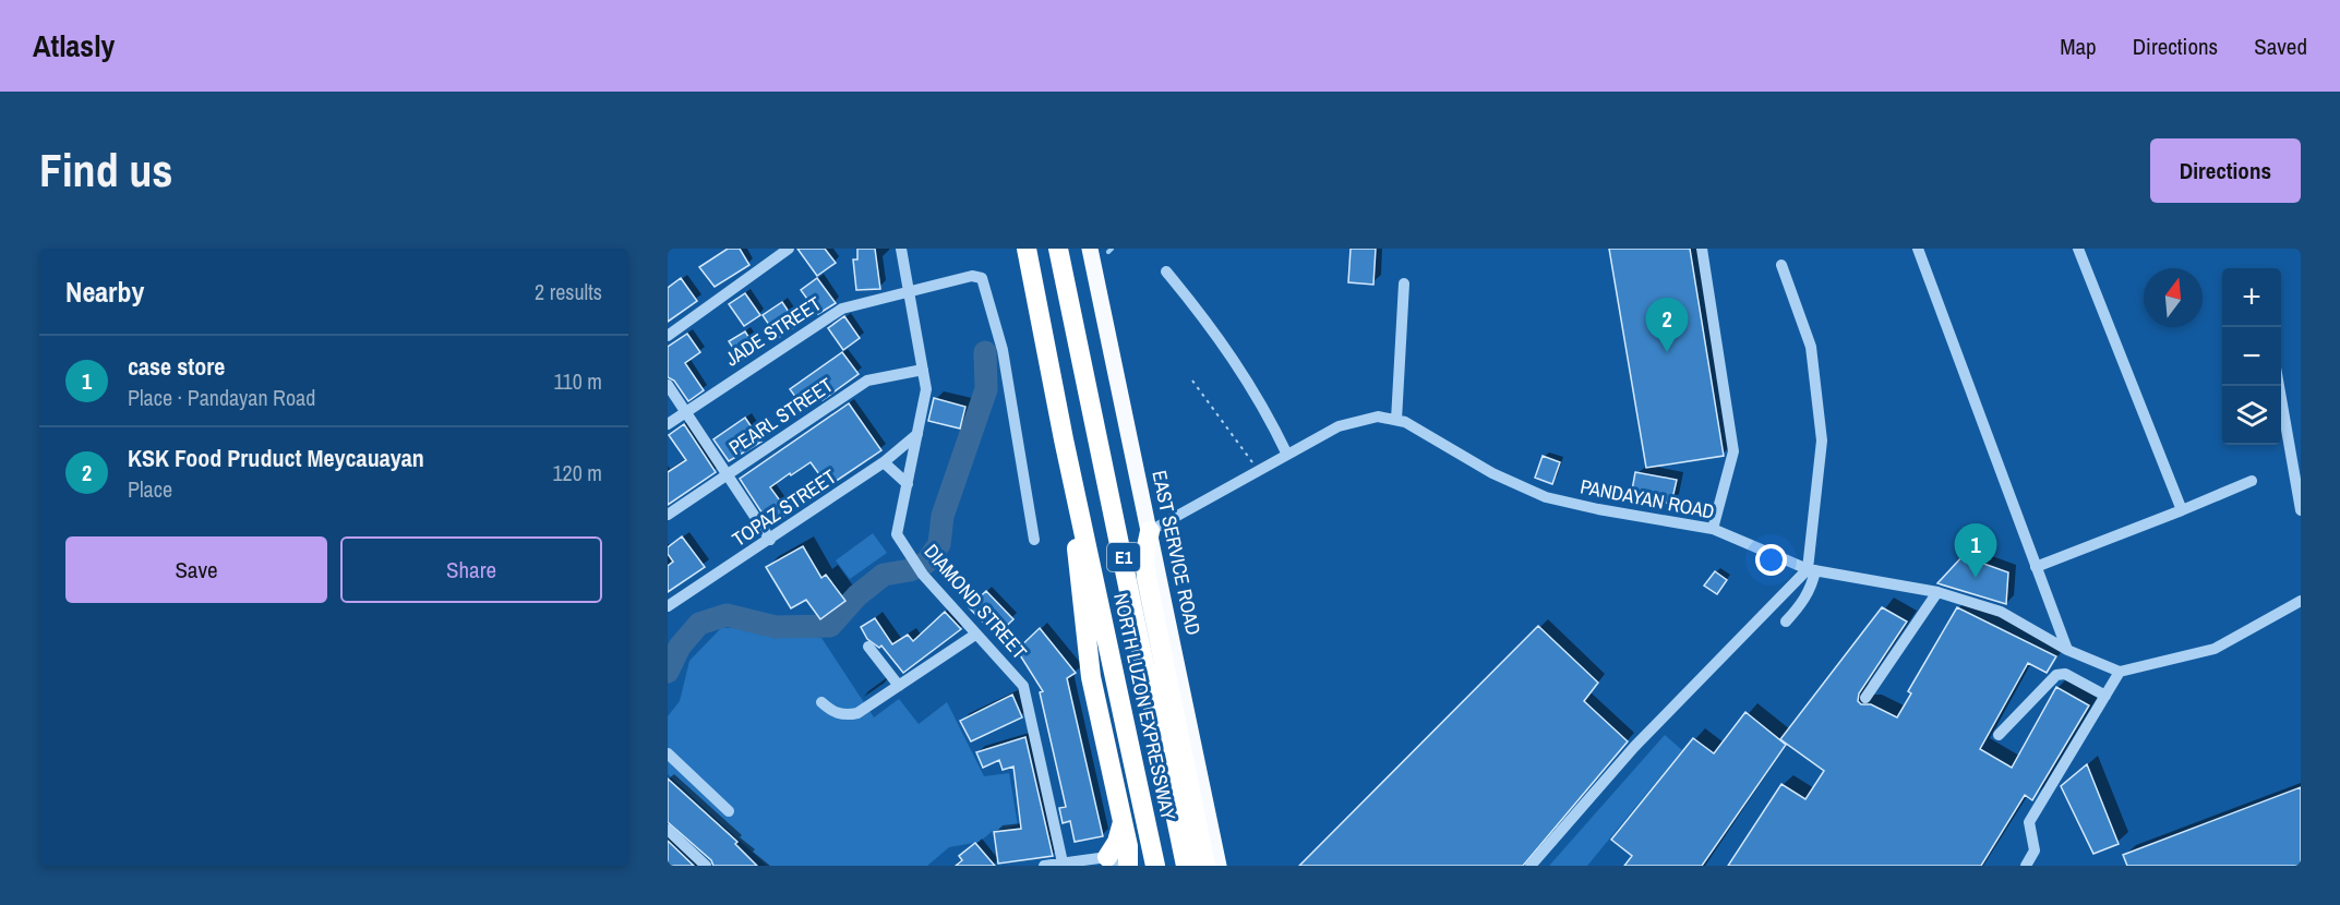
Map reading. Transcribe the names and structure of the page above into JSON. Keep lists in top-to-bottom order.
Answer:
{
  "streets": {
    "highway": ["E1", "NORTH LUZON EXPRESSWAY"],
    "main road": ["EAST SERVICE ROAD"],
    "street": [
      "JADE STREET",
      "PEARL STREET",
      "PANDAYAN ROAD",
      "TOPAZ STREET",
      "DIAMOND STREET"
    ]
  },
  "crossings": [
    ["JADE STREET", "DIAMOND STREET"],
    ["PEARL STREET", "DIAMOND STREET"],
    ["PANDAYAN ROAD", "EAST SERVICE ROAD"],
    ["TOPAZ STREET", "DIAMOND STREET"]
  ],
  "north": "top",
  "page": {
    "header": "Atlasly",
    "nav": ["Map", "Directions", "Saved"],
    "buttons": [
      "Directions",
      ["Save", "Share"]
    ],
    "title": "Find us",
    "heading": ["Nearby", "2 results"],
    "map_buttons": ["+", "−"],
    "pins": ["2", "1"],
    "list": [
      {
        "mark": "1",
        "name": "case store",
        "note": "Place · Pandayan Road",
        "value": "110 m"
      },
      {
        "mark": "2",
        "name": "KSK Food Pruduct Meycauayan",
        "note": "Place",
        "value": "120 m"
      }
    ]
  }
}
